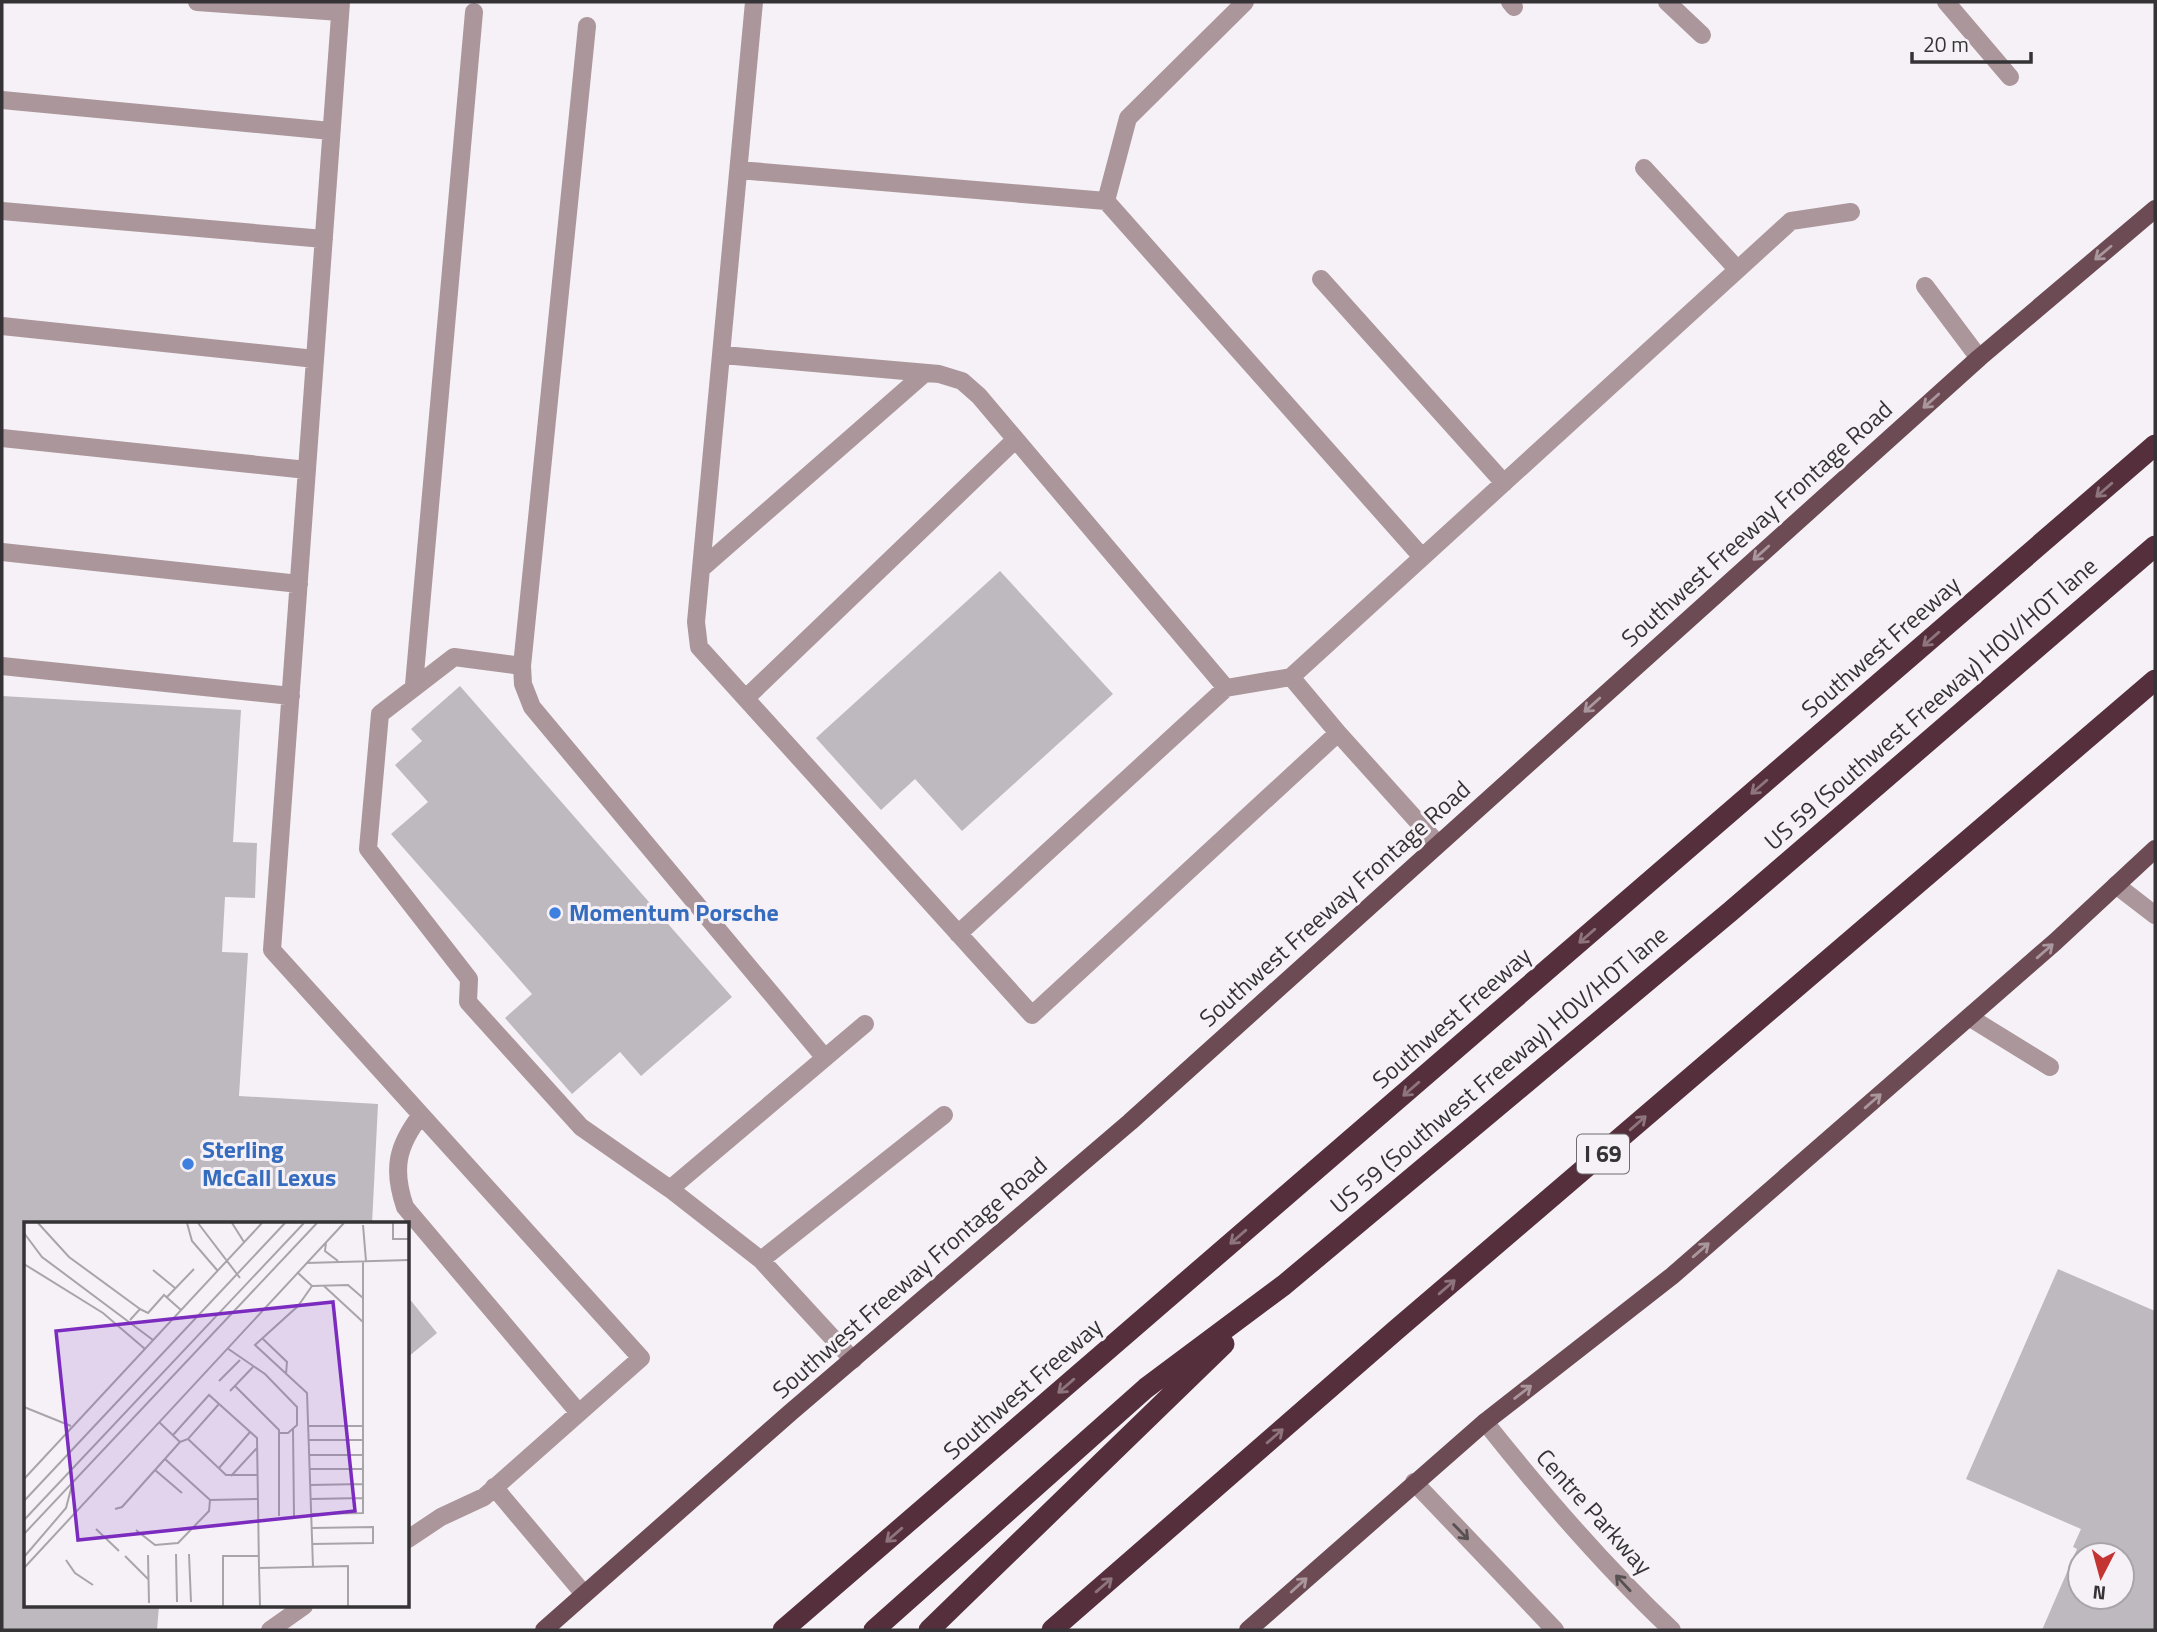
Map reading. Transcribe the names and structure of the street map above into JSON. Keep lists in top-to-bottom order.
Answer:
{
  "streets": {
    "highway": ["Southwest Freeway", "US 59 (Southwest Freeway) HOV/HOT lane", "I 69"],
    "main road": ["Southwest Freeway Frontage Road"],
    "street": ["Centre Parkway"]
  },
  "one_way": ["Southwest Freeway Frontage Road"],
  "places": ["Momentum Porsche", "Sterling McCall Lexus"],
  "scale_bar": "20 m",
  "north": "bottom"
}
